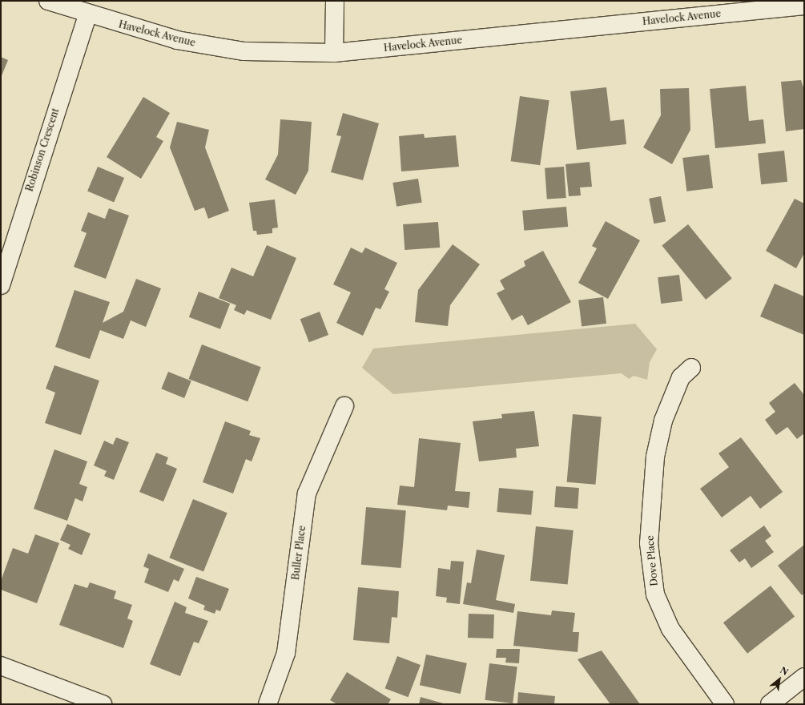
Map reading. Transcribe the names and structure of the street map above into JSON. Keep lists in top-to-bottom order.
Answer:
{
  "streets": {
    "street": [
      "Havelock Avenue",
      "Robinson Crescent",
      "Buller Place",
      "Dove Place"
    ]
  },
  "crossings": [
    ["Havelock Avenue", "Robinson Crescent"]
  ],
  "north": "top right"
}
